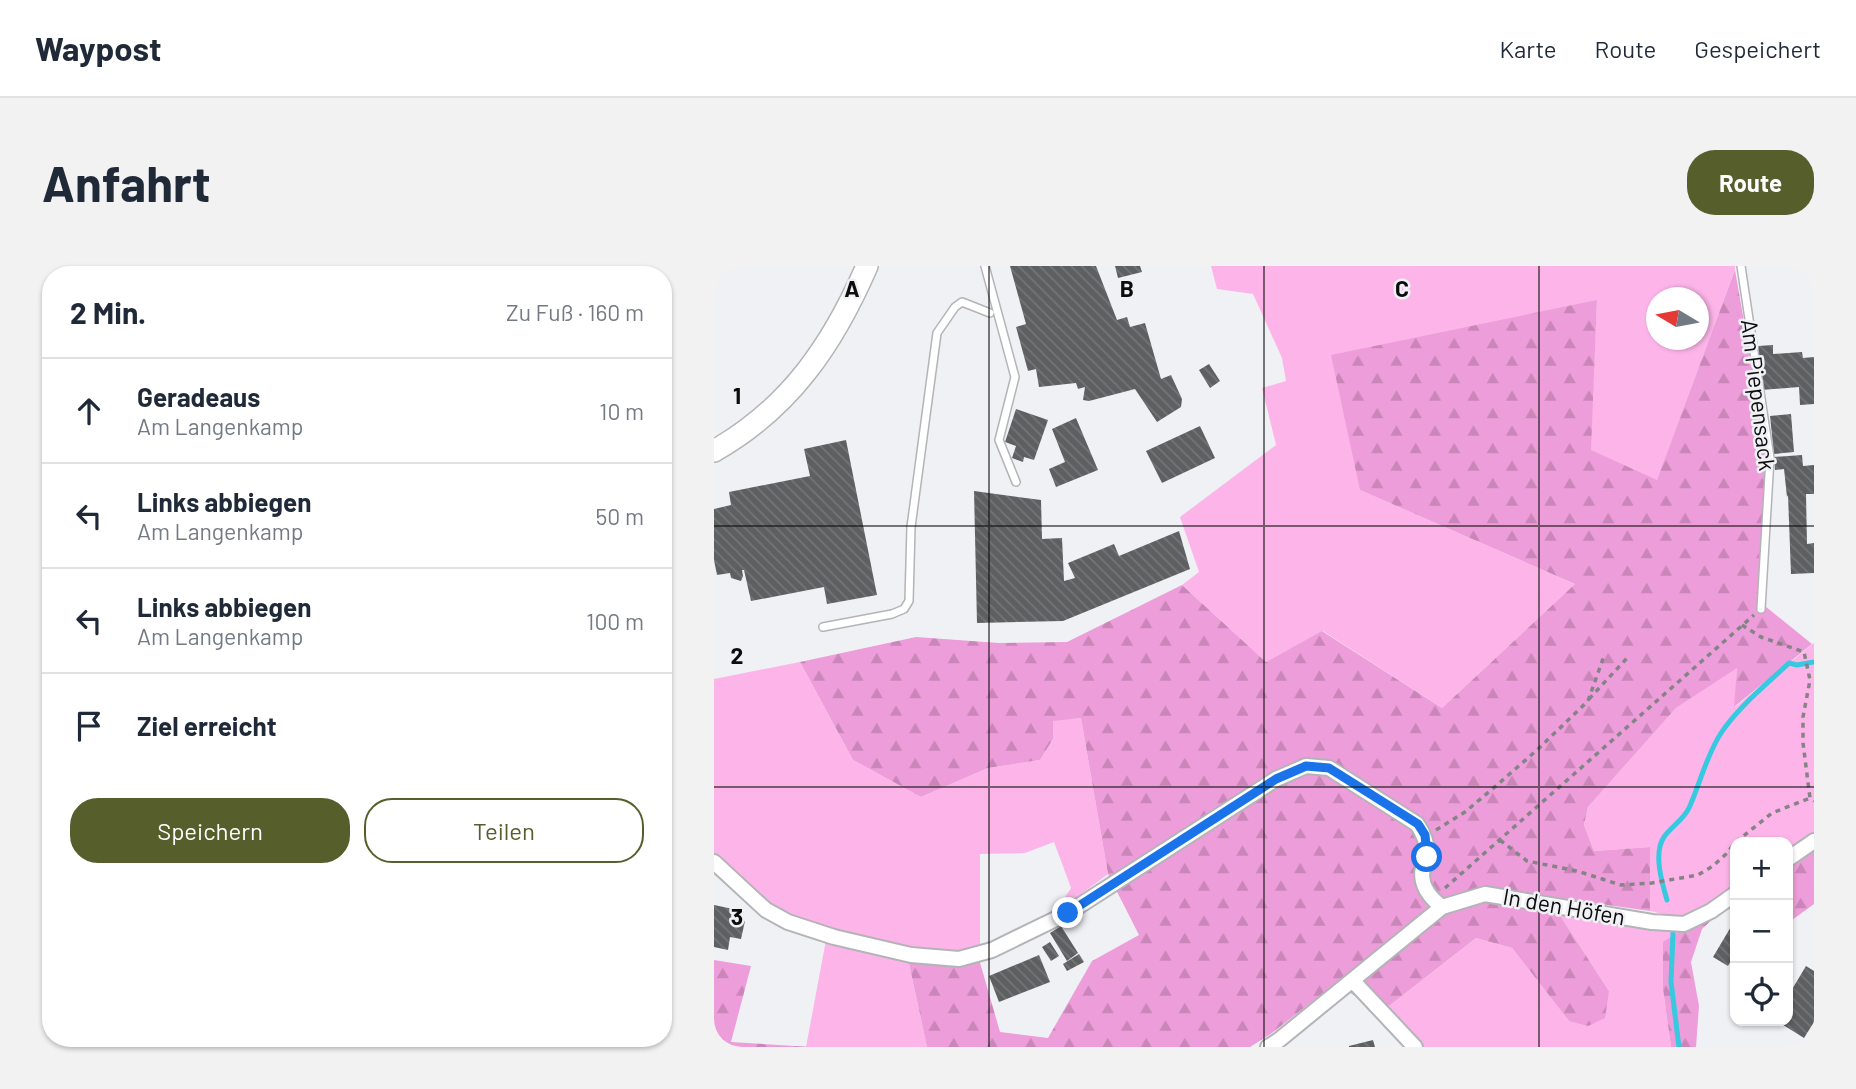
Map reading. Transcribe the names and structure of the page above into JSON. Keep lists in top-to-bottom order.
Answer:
{
  "streets": {
    "street": ["In den Höfen"],
    "lane": ["Am Piepensack"]
  },
  "north": "left",
  "page": {
    "header": "Waypost",
    "nav": ["Karte", "Route", "Gespeichert"],
    "buttons": [
      "Route",
      ["Speichern", "Teilen"]
    ],
    "title": "Anfahrt",
    "heading": ["2 Min.", "Zu Fuß · 160 m"],
    "list": [
      ["Geradeaus", "Am Langenkamp", "10 m"],
      ["Links abbiegen", "Am Langenkamp", "50 m"],
      ["Links abbiegen", "Am Langenkamp", "100 m"],
      "Ziel erreicht"
    ],
    "map_buttons": ["+", "−"]
  },
  "grid": {
    "columns": ["A", "B", "C"],
    "rows": ["1", "2", "3"]
  }
}
